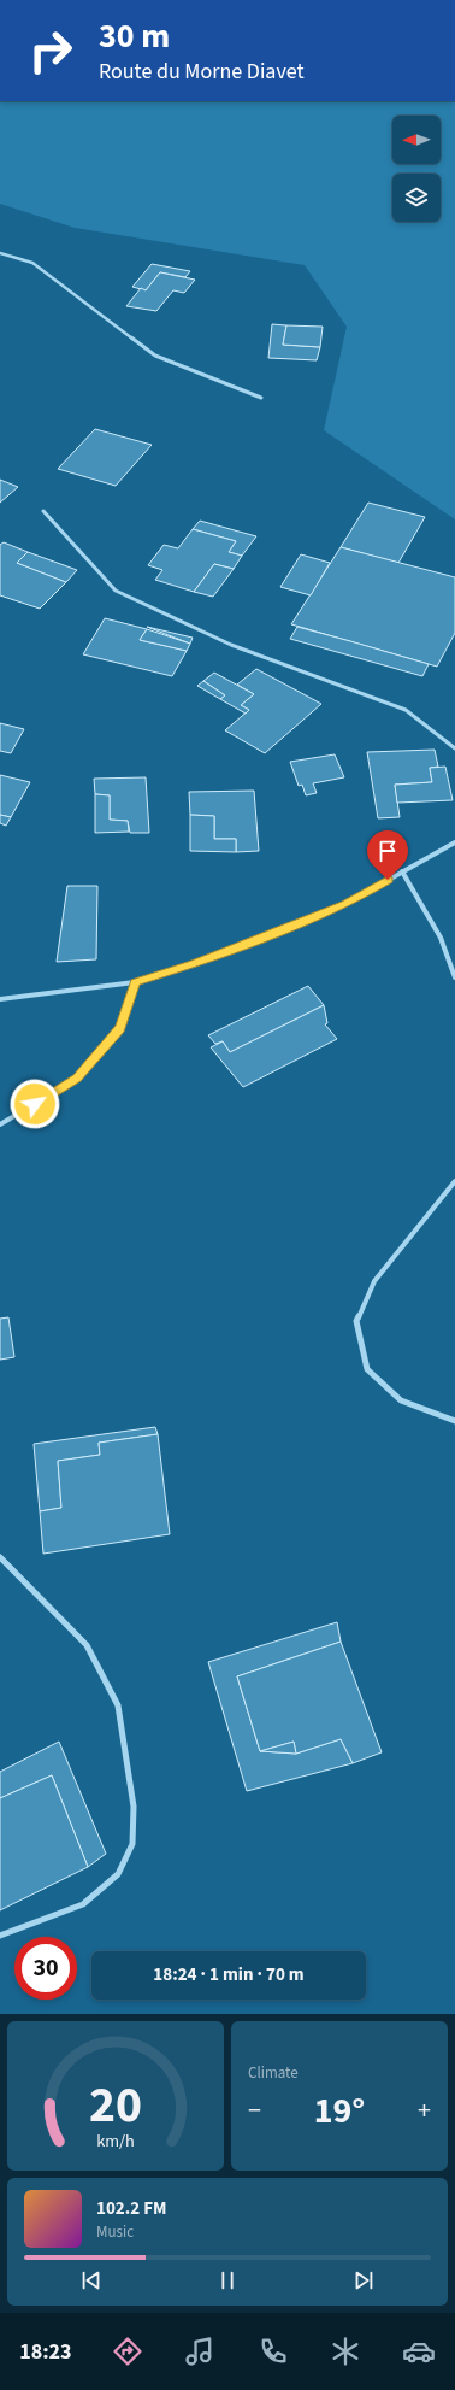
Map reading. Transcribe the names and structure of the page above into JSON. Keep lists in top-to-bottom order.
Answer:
{
  "north": "left",
  "page": {
    "turn": ["30 m", "Route du Morne Diavet"],
    "limit": "30",
    "trip": "18:24 · 1 min · 70 m",
    "tile": "Climate",
    "heat": ["−", "19°", "+"],
    "song": ["102.2 FM", "Music"],
    "tabs": "18:23",
    "gauge": ["20", "km/h"]
  }
}
